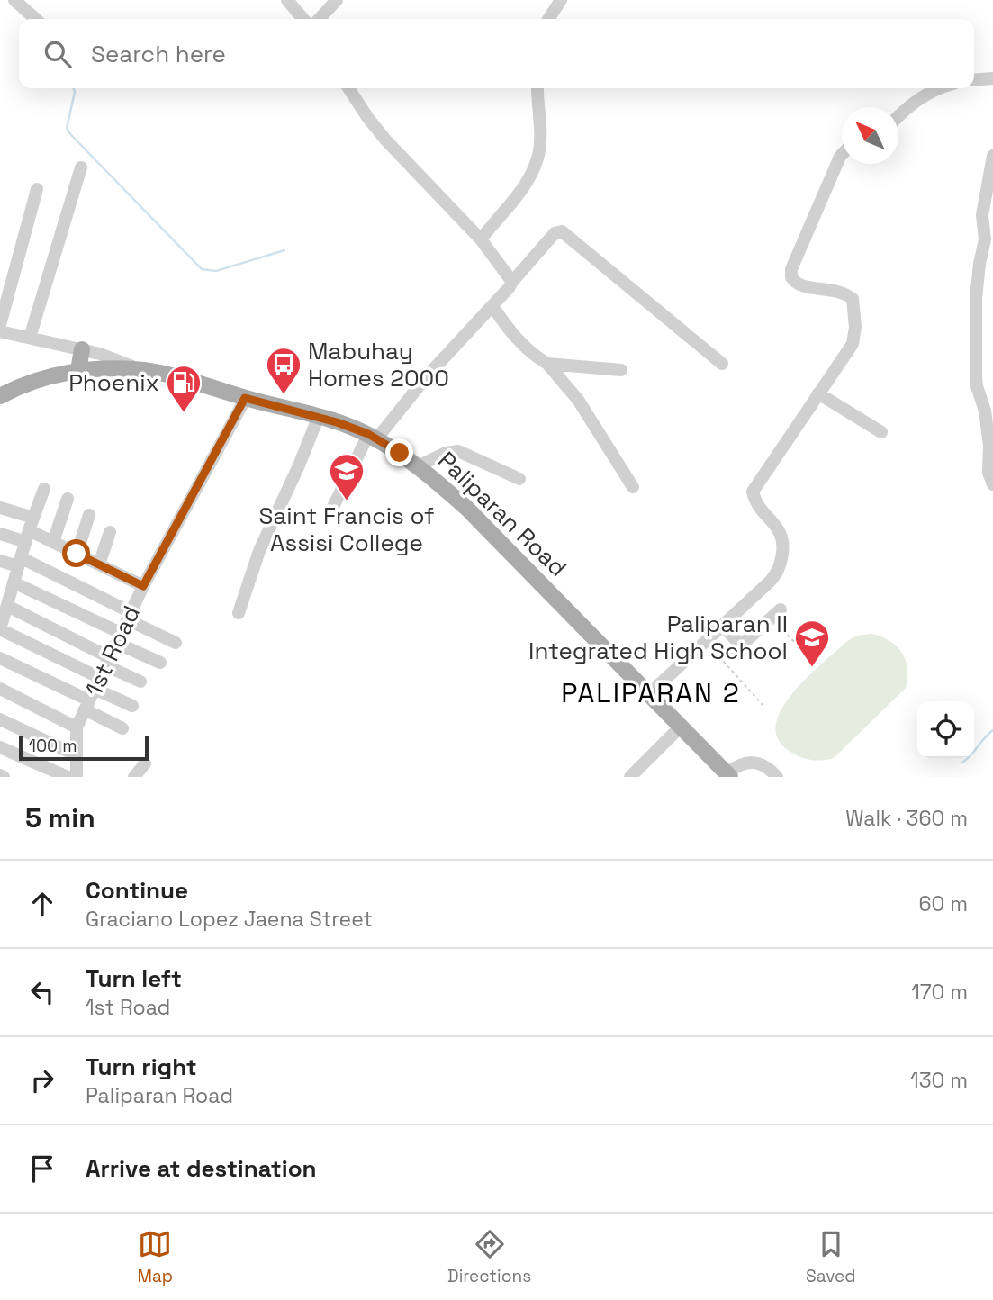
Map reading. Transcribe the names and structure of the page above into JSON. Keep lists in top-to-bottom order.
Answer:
{
  "streets": {
    "main road": ["Paliparan Road"],
    "street": ["1st Road"]
  },
  "crossings": [
    ["Paliparan Road", "1st Road"]
  ],
  "districts": ["PALIPARAN 2"],
  "places": {
    "bus stop": ["Mabuhay Homes 2000"],
    "fuel station": ["Phoenix"],
    "school or university": ["Saint Francis of Assisi College", "Paliparan II Integrated High School"]
  },
  "scale_bar": "100 m",
  "north": "top left",
  "page": {
    "search": "Search here",
    "scale": "100 m",
    "heading": ["5 min", "Walk · 360 m"],
    "list": [
      ["Continue", "Graciano Lopez Jaena Street", "60 m"],
      ["Turn left", "1st Road", "170 m"],
      ["Turn right", "Paliparan Road", "130 m"],
      "Arrive at destination"
    ],
    "nav": ["Map", "Directions", "Saved"]
  }
}
